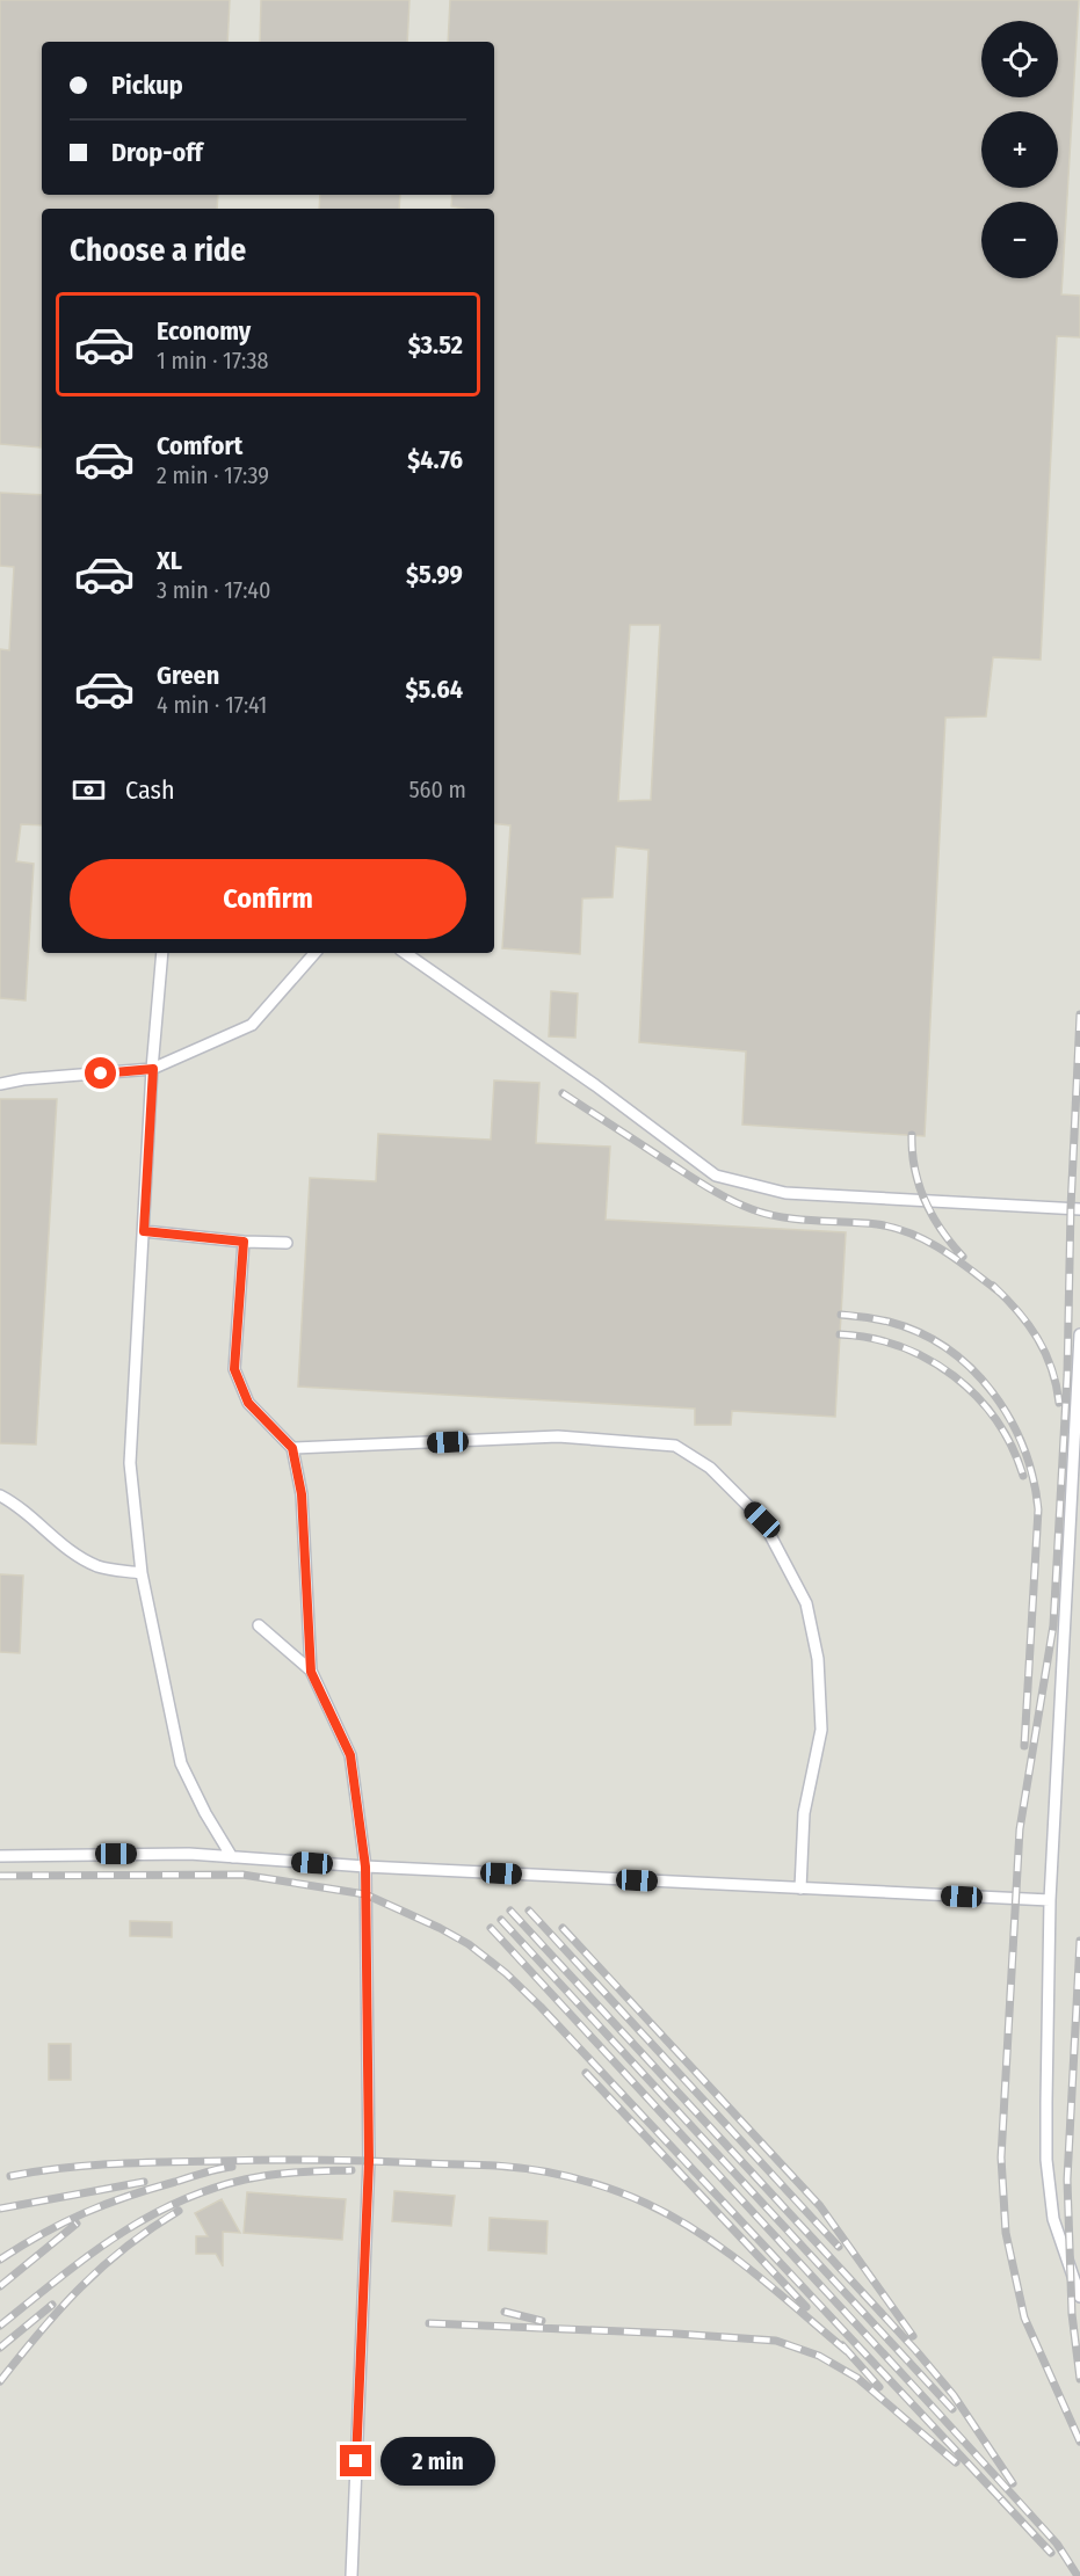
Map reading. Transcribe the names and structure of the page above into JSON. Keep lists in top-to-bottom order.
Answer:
{
  "page": {
    "map_buttons": ["+", "−"],
    "banner": ["Pickup", "Drop-off"],
    "heading": "Choose a ride",
    "list": [
      {
        "name": "Economy",
        "note": "1 min · 17:38",
        "value": "$3.52"
      },
      {
        "name": "Comfort",
        "note": "2 min · 17:39",
        "value": "$4.76"
      },
      {
        "name": "XL",
        "note": "3 min · 17:40",
        "value": "$5.99"
      },
      {
        "name": "Green",
        "note": "4 min · 17:41",
        "value": "$5.64"
      }
    ],
    "pay": ["Cash", "560 m"],
    "buttons": "Confirm",
    "bubble": "2 min"
  }
}
